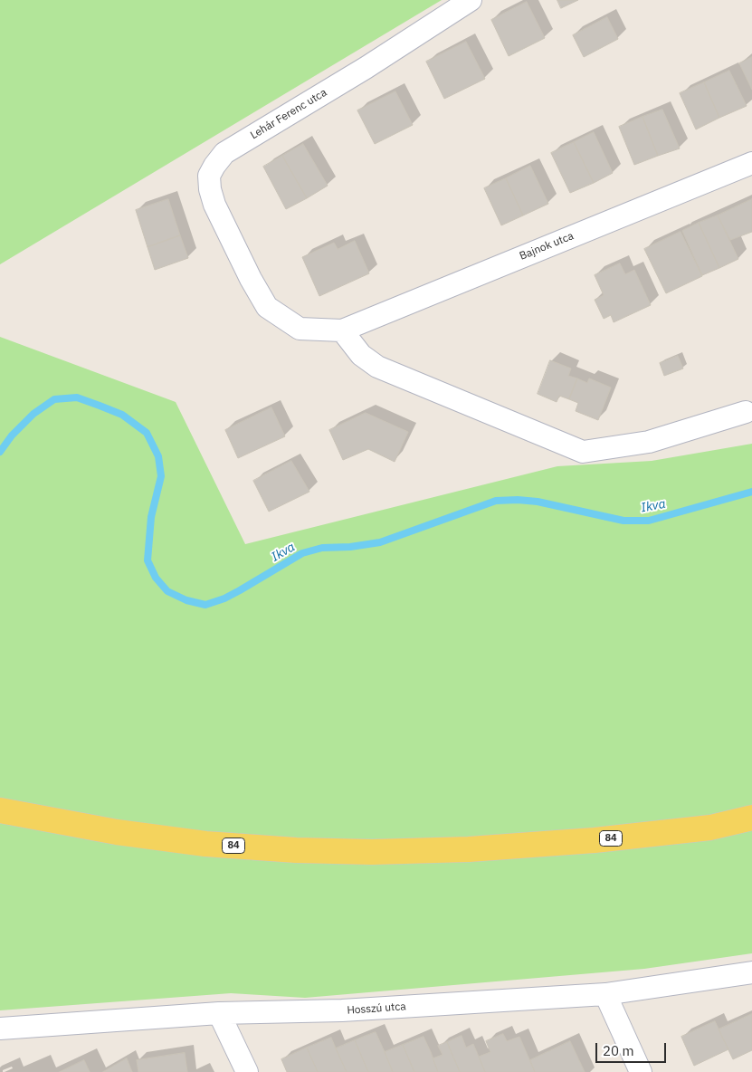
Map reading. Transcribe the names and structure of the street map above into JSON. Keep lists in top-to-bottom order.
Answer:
{
  "streets": {
    "main road": ["84"],
    "street": ["Lehár Ferenc utca", "Bajnok utca", "Hosszú utca"]
  },
  "crossings": [
    ["Lehár Ferenc utca", "Bajnok utca"]
  ],
  "water": ["Ikva"],
  "scale_bar": "20 m"
}
